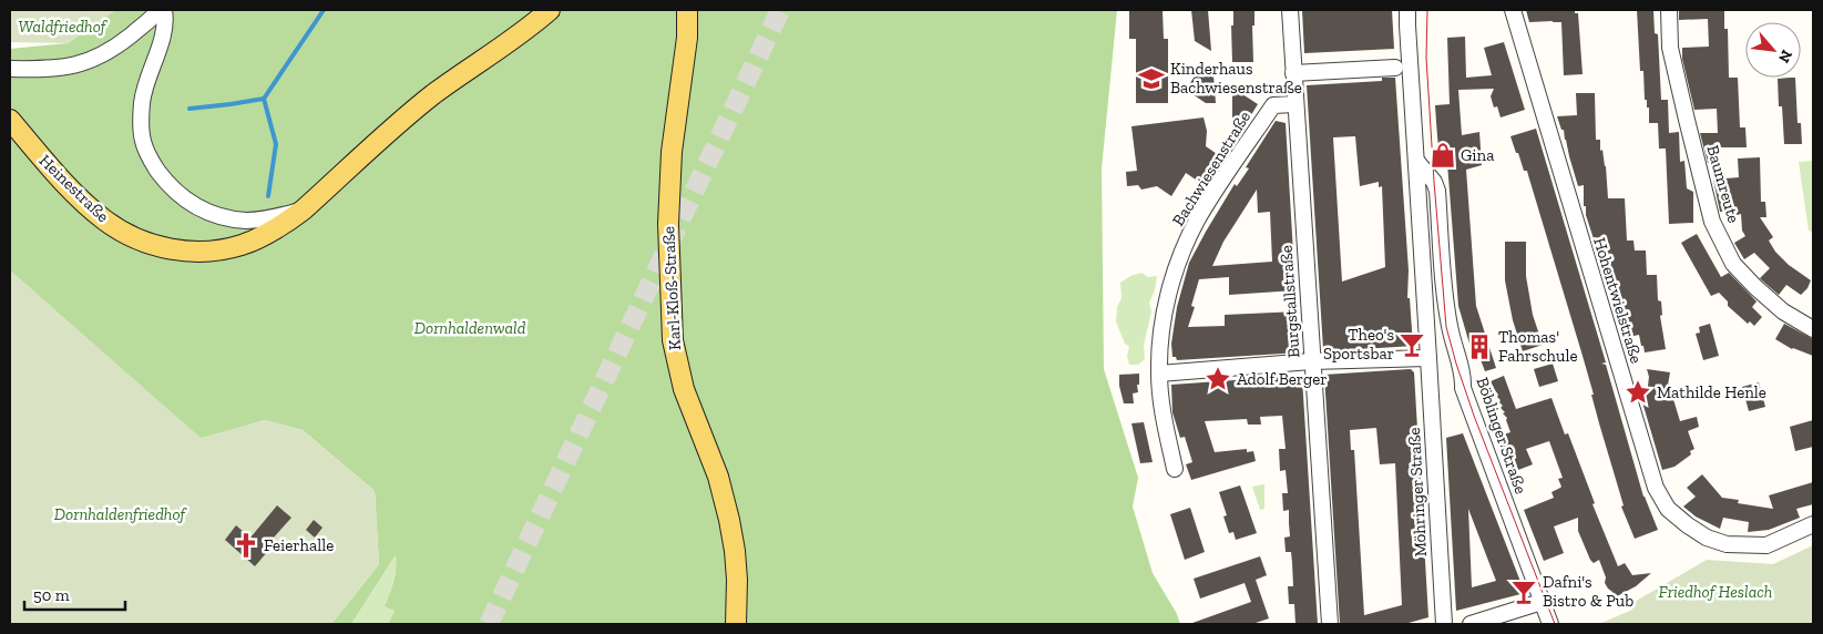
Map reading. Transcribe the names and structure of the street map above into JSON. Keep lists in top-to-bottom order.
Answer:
{
  "streets": {
    "main road": ["Heinestraße", "Karl-Kloß-Straße"],
    "street": [
      "Bachwiesenstraße",
      "Baumreute",
      "Hohentwielstraße",
      "Burgstallstraße",
      "Böblinger Straße",
      "Möhringer Straße"
    ]
  },
  "crossings": [
    ["Bachwiesenstraße", "Burgstallstraße"]
  ],
  "parks": [
    "Waldfriedhof",
    "Dornhaldenwald",
    "Dornhaldenfriedhof",
    "Friedhof Heslach"
  ],
  "places": {
    "school or university": ["Kinderhaus Bachwiesenstraße"],
    "shop": ["Gina"],
    "bar": ["Theo's Sportsbar", "Dafni's Bistro & Pub"],
    "building": ["Thomas' Fahrschule"],
    "place": ["Adolf Berger", "Mathilde Henle"],
    "church": ["Feierhalle"]
  },
  "scale_bar": "50 m",
  "north": "bottom right"
}
